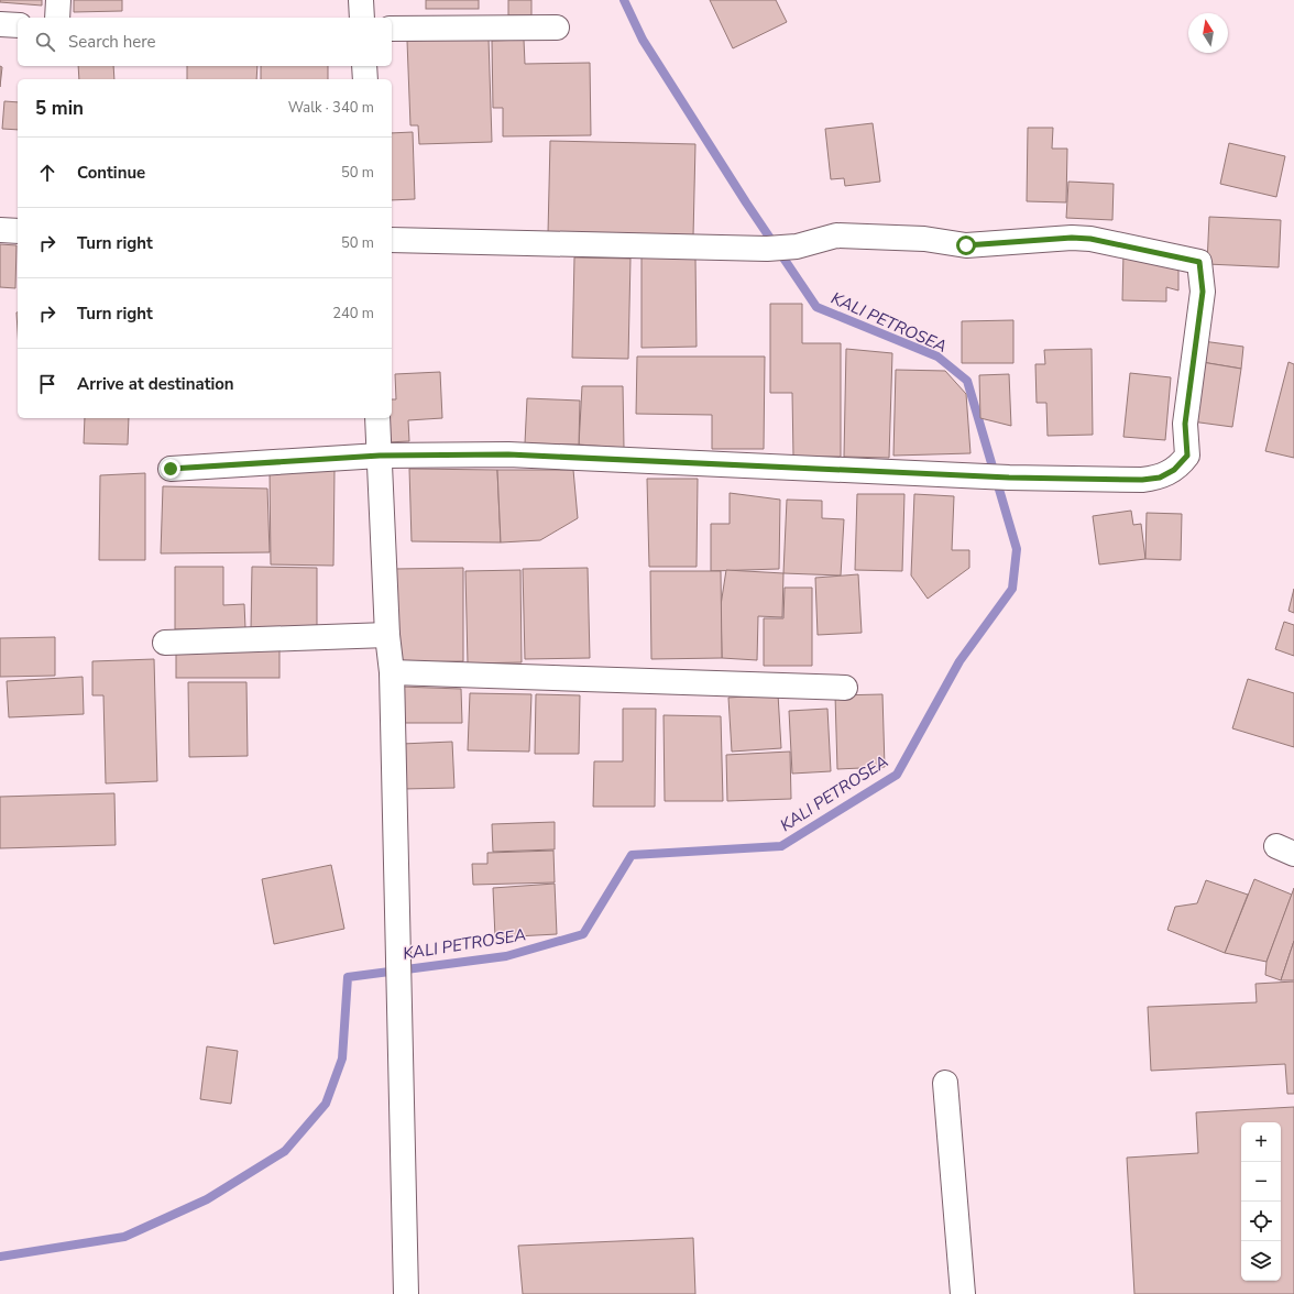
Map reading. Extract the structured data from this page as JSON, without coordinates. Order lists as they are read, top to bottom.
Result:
{
  "water": ["KALI PETROSEA"],
  "north": "top",
  "page": {
    "search": "Search here",
    "heading": ["5 min", "Walk · 340 m"],
    "list": [
      ["Continue", "50 m"],
      ["Turn right", "50 m"],
      ["Turn right", "240 m"],
      "Arrive at destination"
    ],
    "map_buttons": ["+", "−"]
  }
}
